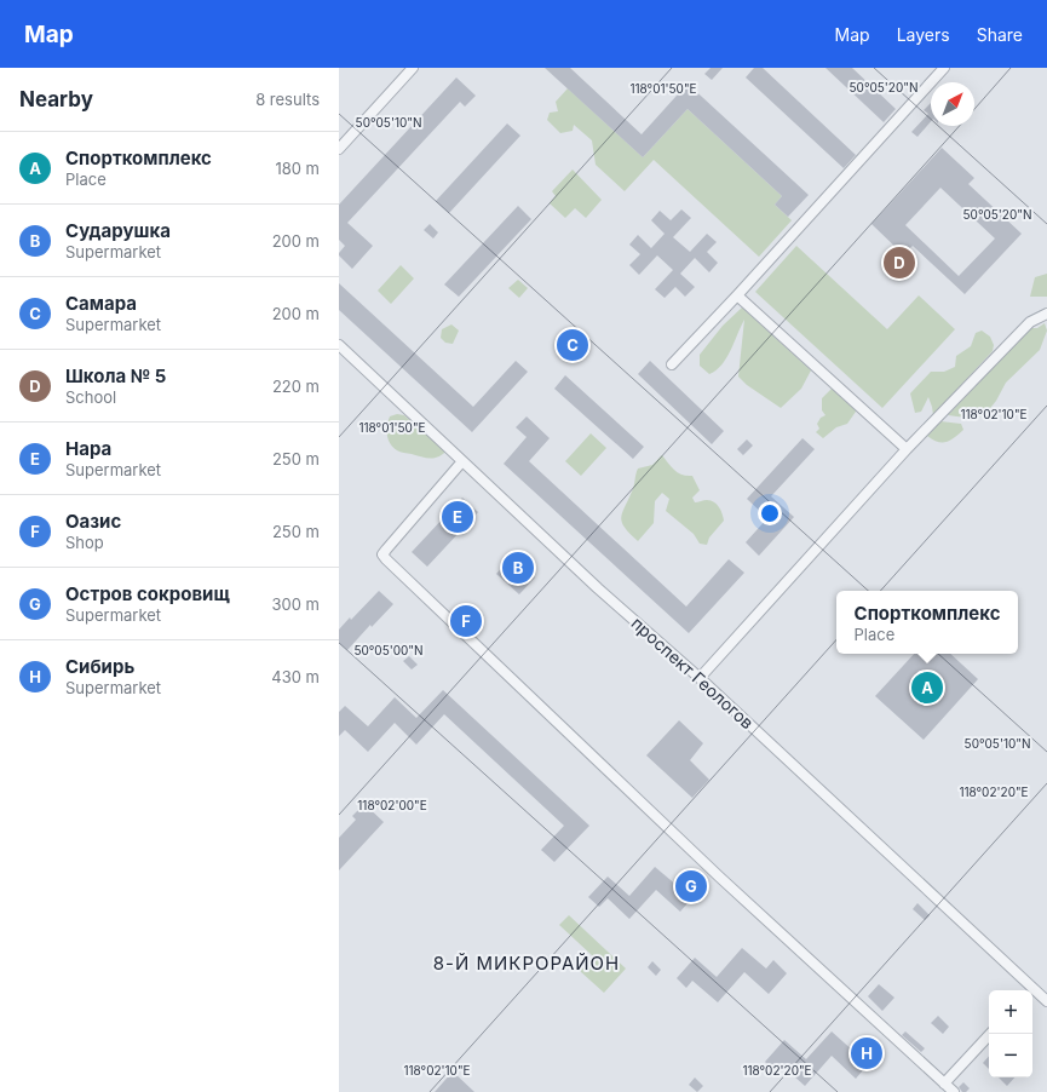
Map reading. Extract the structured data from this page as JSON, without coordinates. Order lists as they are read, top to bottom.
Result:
{
  "streets": {
    "street": ["проспект Геологов"]
  },
  "districts": ["8-Й МИКРОРАЙОН"],
  "north": "top right",
  "page": {
    "header": "Map",
    "nav": ["Map", "Layers", "Share"],
    "heading": ["Nearby", "8 results"],
    "list": [
      {
        "mark": "A",
        "name": "Спорткомплекс",
        "note": "Place",
        "value": "180 m"
      },
      {
        "mark": "B",
        "name": "Сударушка",
        "note": "Supermarket",
        "value": "200 m"
      },
      {
        "mark": "C",
        "name": "Самара",
        "note": "Supermarket",
        "value": "200 m"
      },
      {
        "mark": "D",
        "name": "Школа № 5",
        "note": "School",
        "value": "220 m"
      },
      {
        "mark": "E",
        "name": "Нара",
        "note": "Supermarket",
        "value": "250 m"
      },
      {
        "mark": "F",
        "name": "Оазис",
        "note": "Shop",
        "value": "250 m"
      },
      {
        "mark": "G",
        "name": "Остров сокровищ",
        "note": "Supermarket",
        "value": "300 m"
      },
      {
        "mark": "H",
        "name": "Сибирь",
        "note": "Supermarket",
        "value": "430 m"
      }
    ],
    "pins": [
      "D",
      "C",
      "E",
      "B",
      "F",
      "A",
      "G",
      "H"
    ],
    "popup": ["Спорткомплекс", "Place"],
    "map_buttons": ["+", "−"]
  },
  "coordinates": [
    "50°05'20\"N",
    "118°01'50\"E",
    "50°05'10\"N",
    "118°02'10\"E",
    "50°05'00\"N",
    "118°02'20\"E",
    "118°02'00\"E"
  ]
}
